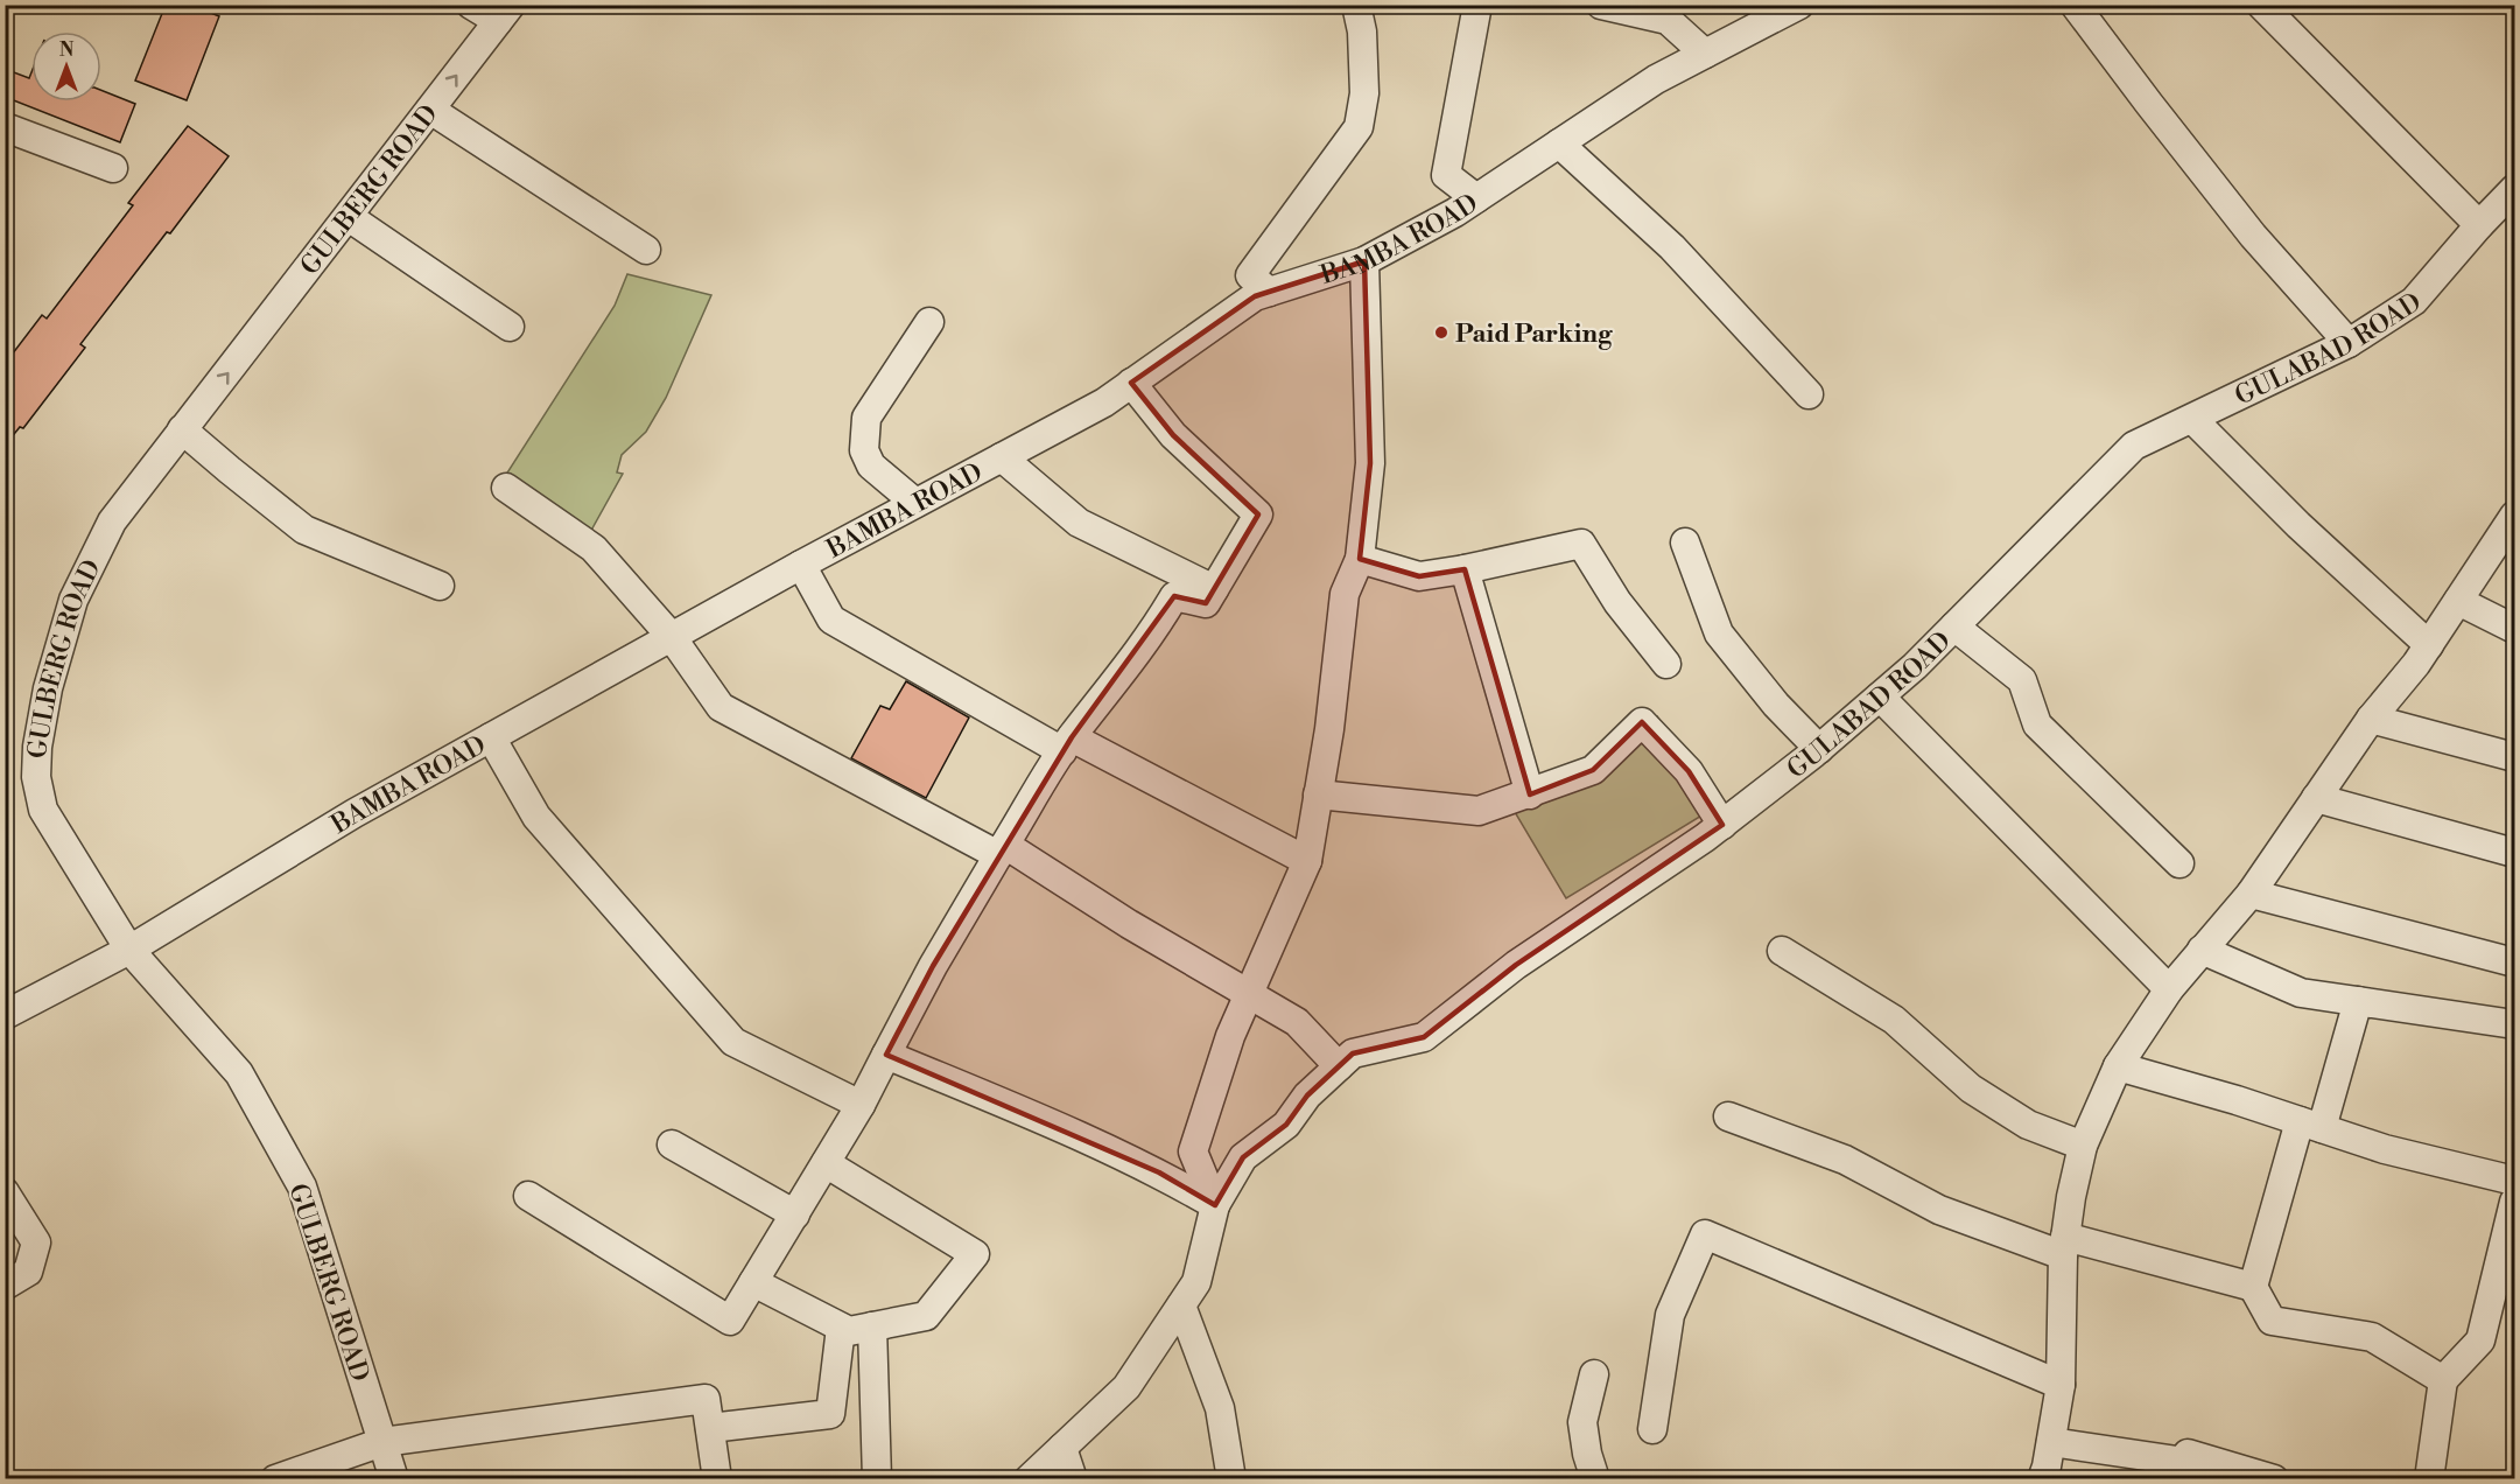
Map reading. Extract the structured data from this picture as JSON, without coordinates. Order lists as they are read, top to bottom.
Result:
{
  "streets": {
    "street": ["GULBERG ROAD", "BAMBA ROAD", "GULABAD ROAD"]
  },
  "crossings": [
    ["GULBERG ROAD", "BAMBA ROAD"]
  ],
  "places": ["Paid Parking"],
  "north": "top"
}
